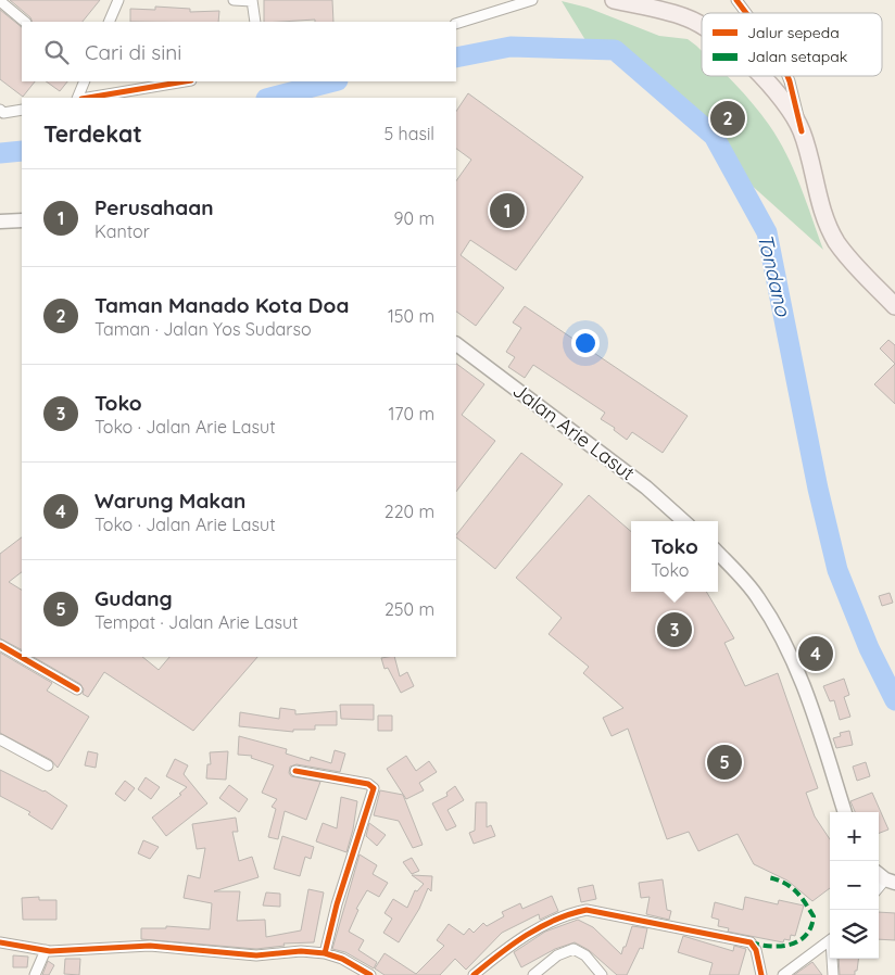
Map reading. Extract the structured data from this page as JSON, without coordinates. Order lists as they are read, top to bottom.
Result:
{
  "streets": {
    "main road": ["Jalan Arie Lasut"]
  },
  "water": ["Tondano"],
  "legend": ["Jalur sepeda", "Jalan setapak"],
  "page": {
    "search": "Cari di sini",
    "heading": ["Terdekat", "5 hasil"],
    "pins": [
      "2",
      "1",
      "3",
      "4",
      "5"
    ],
    "list": [
      {
        "mark": "1",
        "name": "Perusahaan",
        "note": "Kantor",
        "value": "90 m"
      },
      {
        "mark": "2",
        "name": "Taman Manado Kota Doa",
        "note": "Taman · Jalan Yos Sudarso",
        "value": "150 m"
      },
      {
        "mark": "3",
        "name": "Toko",
        "note": "Toko · Jalan Arie Lasut",
        "value": "170 m"
      },
      {
        "mark": "4",
        "name": "Warung Makan",
        "note": "Toko · Jalan Arie Lasut",
        "value": "220 m"
      },
      {
        "mark": "5",
        "name": "Gudang",
        "note": "Tempat · Jalan Arie Lasut",
        "value": "250 m"
      }
    ],
    "popup": ["Toko", "Toko"],
    "map_buttons": ["+", "−"]
  }
}
